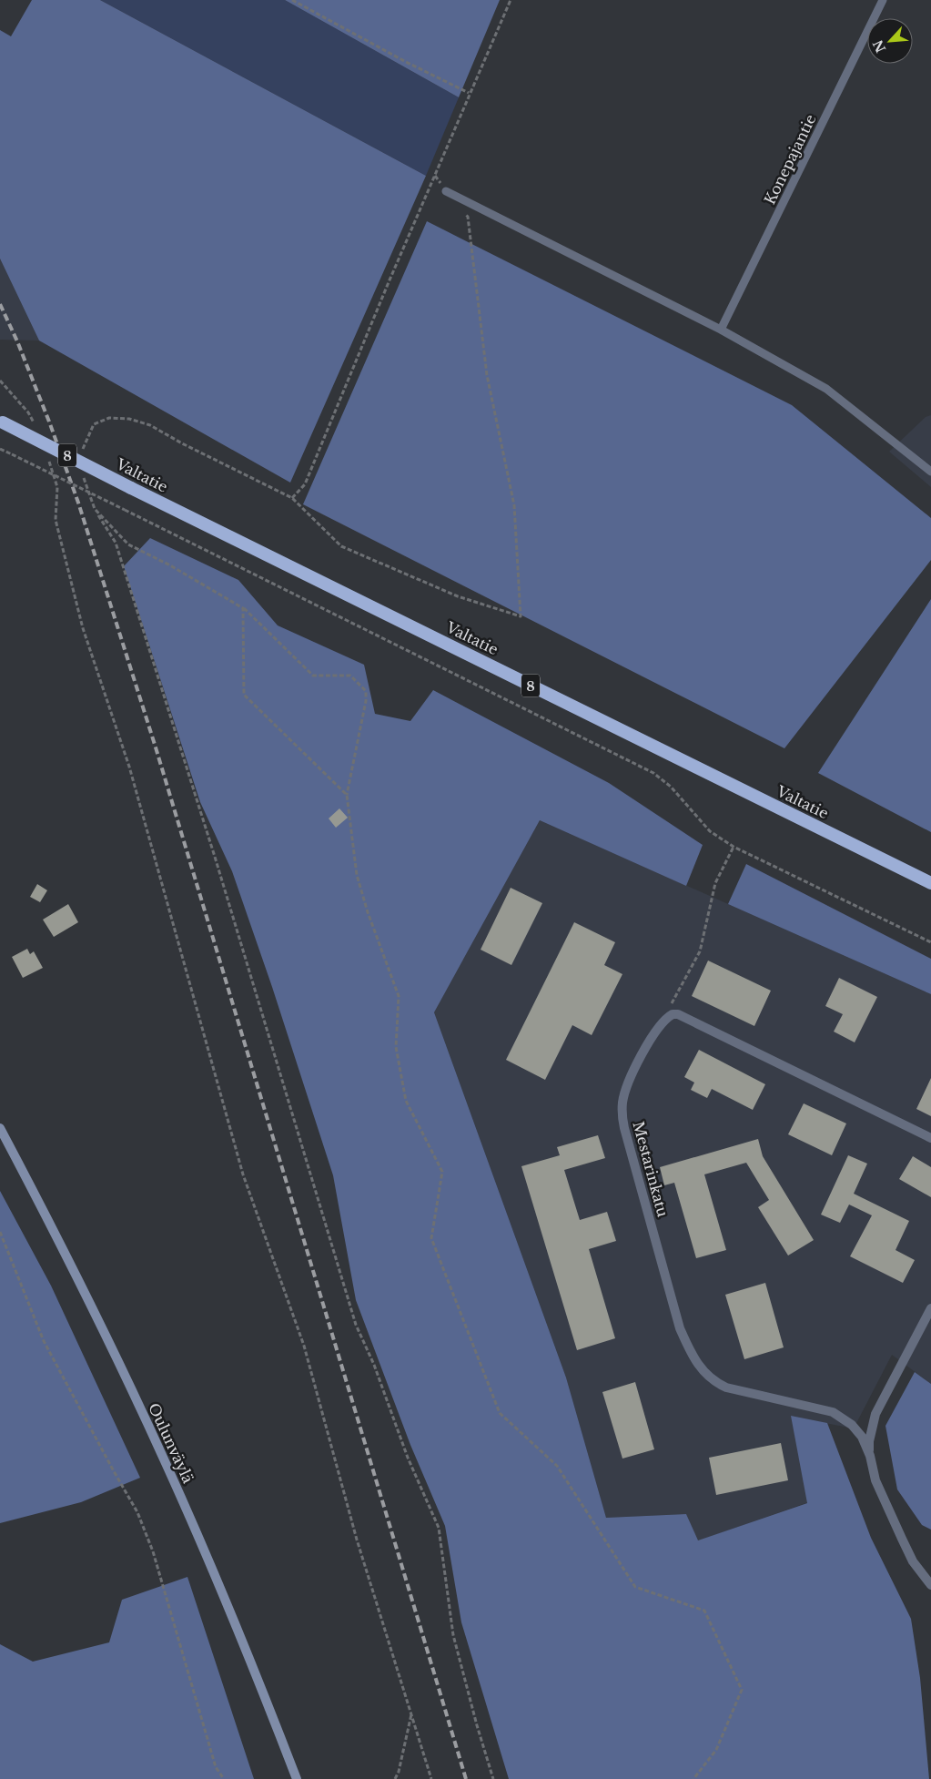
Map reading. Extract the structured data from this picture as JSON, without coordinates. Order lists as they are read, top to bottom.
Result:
{
  "streets": {
    "highway": ["8", "Valtatie"],
    "main road": ["Oulunväylä"],
    "street": ["Mestarinkatu"],
    "lane": ["Konepajantie"]
  },
  "north": "bottom left"
}
